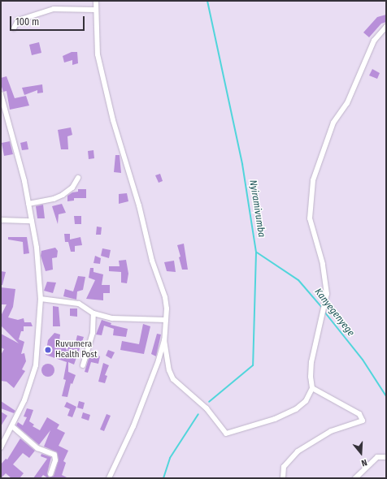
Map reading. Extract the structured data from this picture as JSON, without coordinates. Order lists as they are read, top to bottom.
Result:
{
  "water": ["Nyiramivumba", "Kanyegenyege"],
  "places": ["Ruvumera Health Post"],
  "scale_bar": "100 m",
  "north": "bottom"
}
